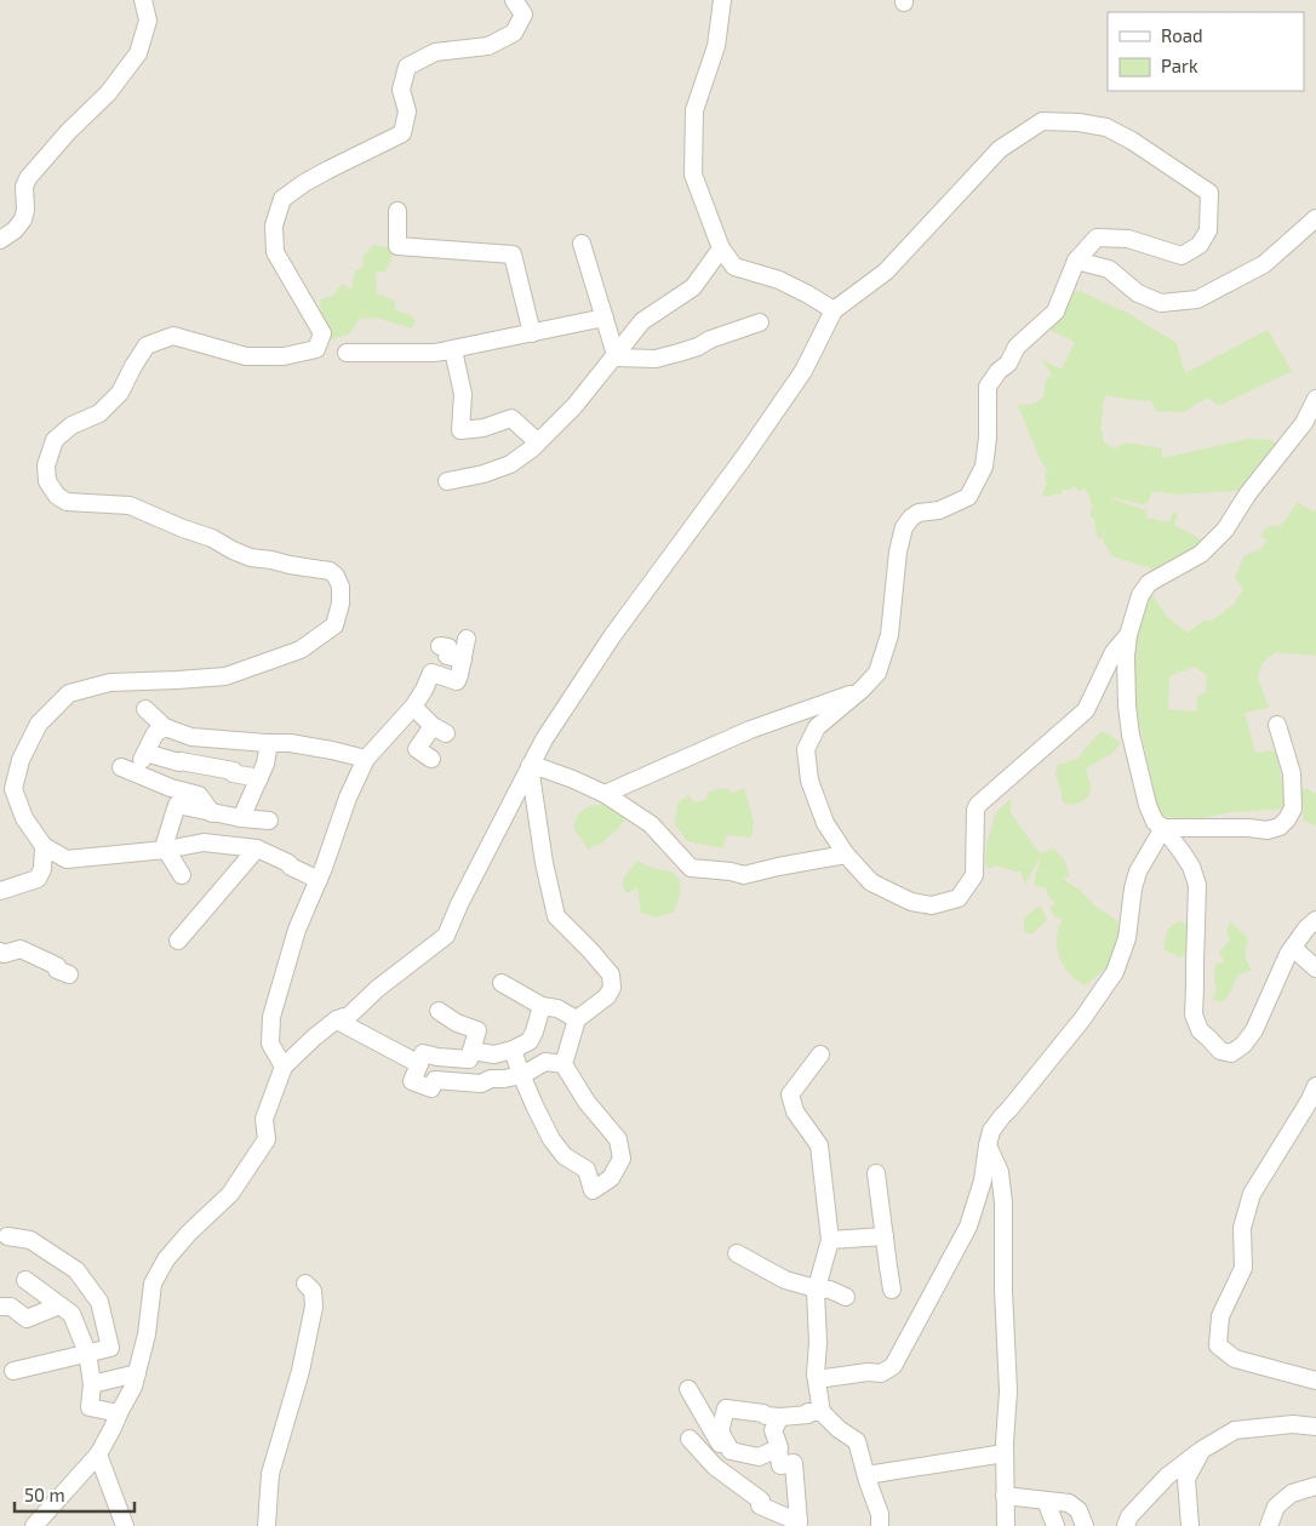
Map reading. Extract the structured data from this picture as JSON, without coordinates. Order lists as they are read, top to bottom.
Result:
{
  "legend": ["Road", "Park"],
  "scale_bar": "50 m"
}
